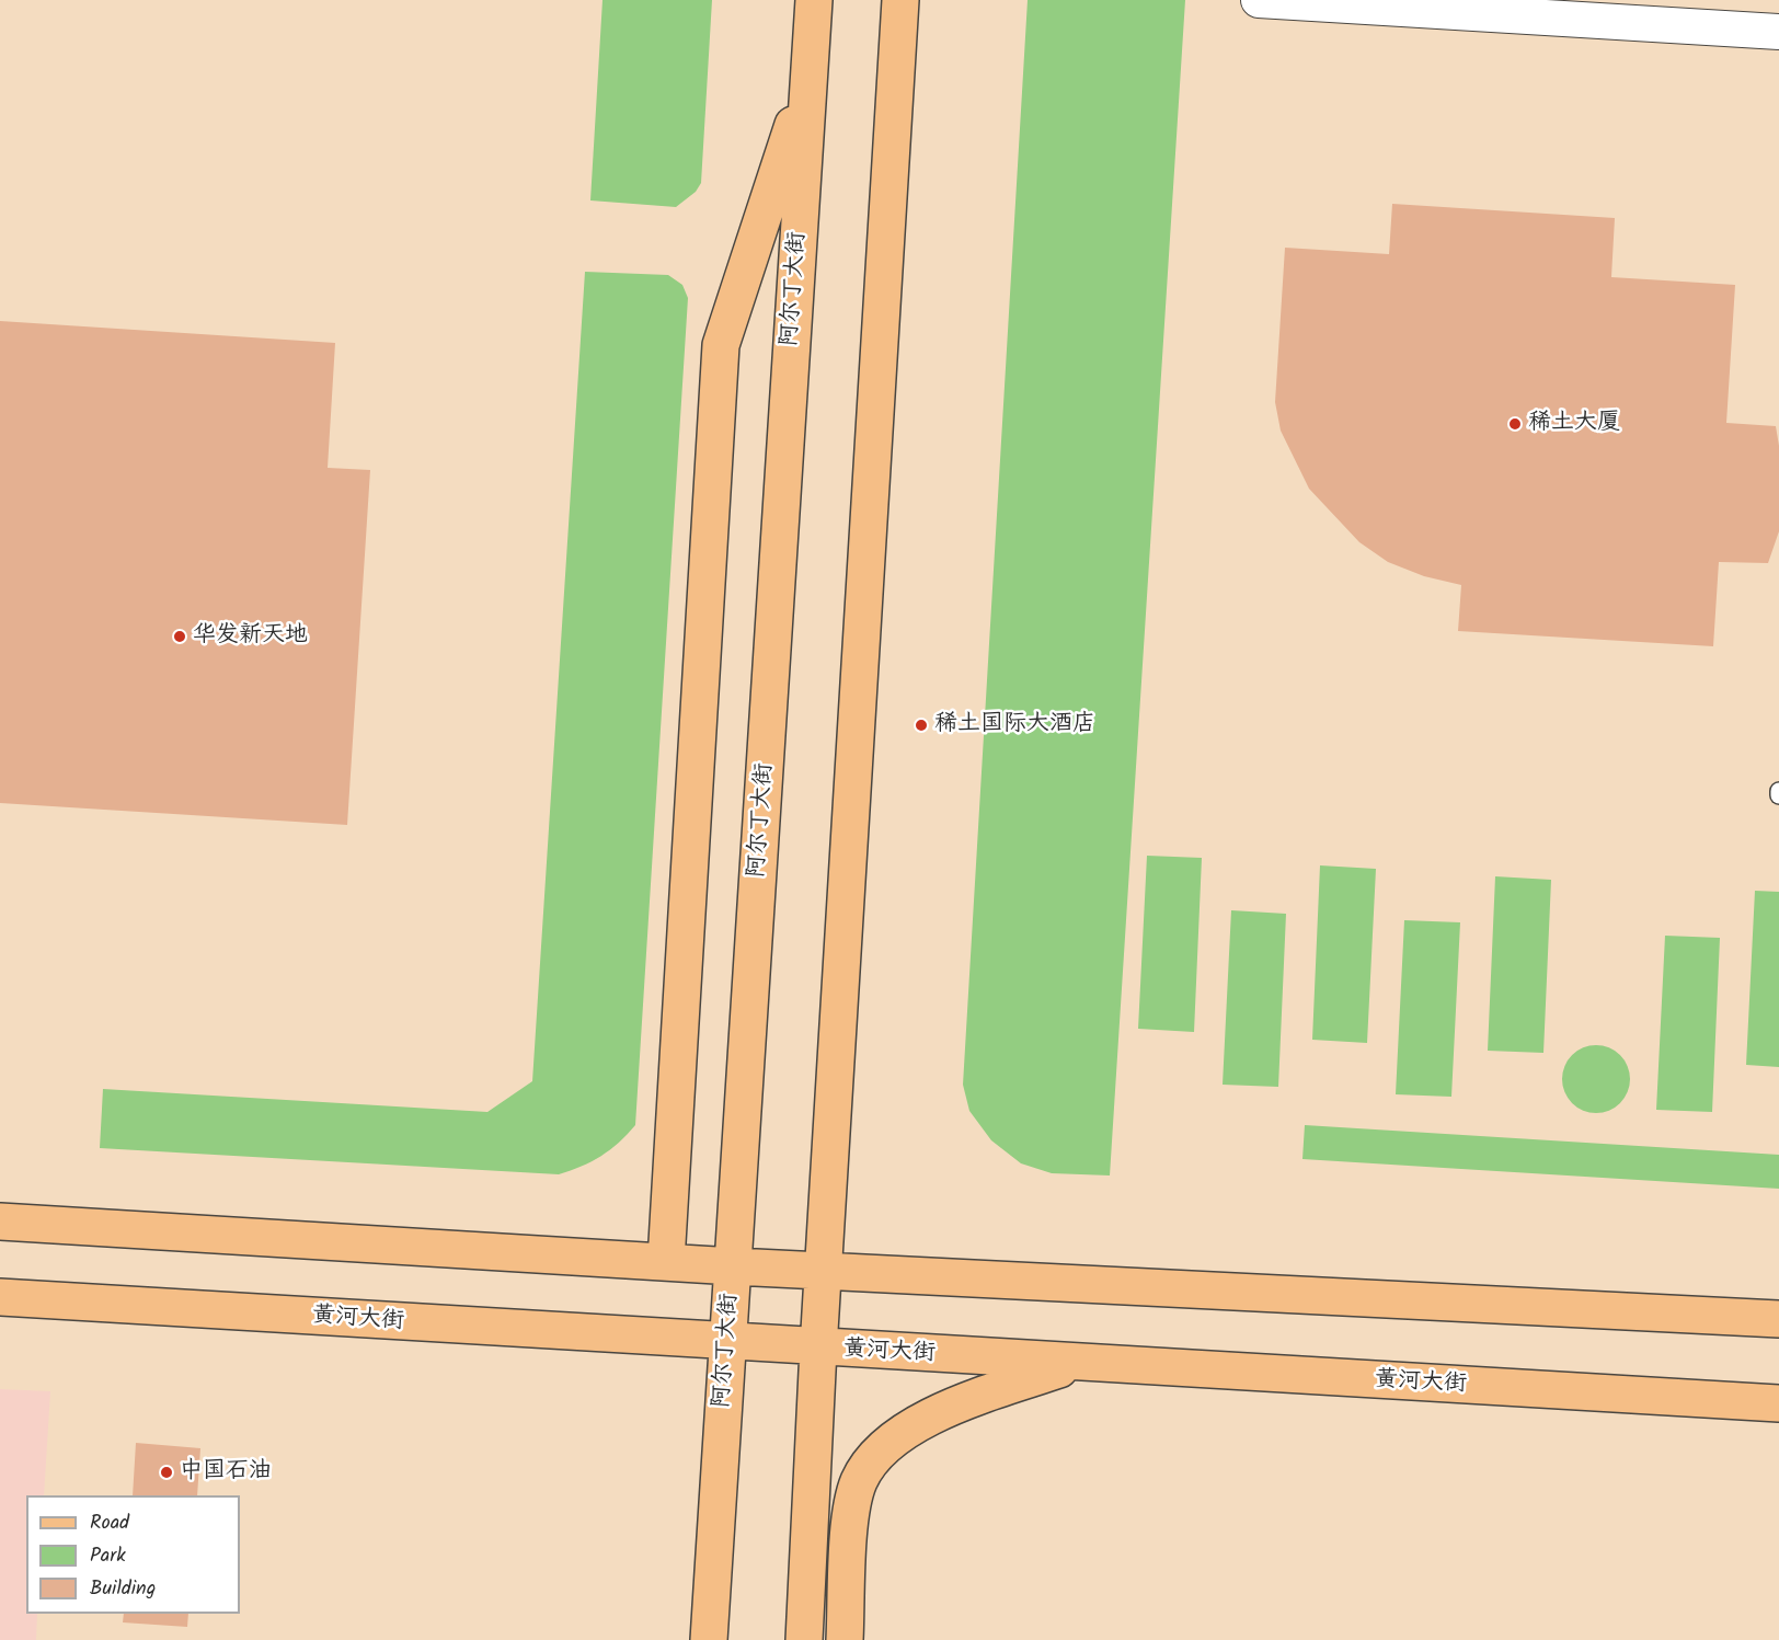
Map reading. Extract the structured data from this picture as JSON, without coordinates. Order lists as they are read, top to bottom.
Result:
{
  "streets": {
    "main road": ["阿尔丁大街", "黄河大街"]
  },
  "crossings": [
    ["阿尔丁大街", "黄河大街"]
  ],
  "places": [
    "稀土大厦",
    "华发新天地",
    "稀土国际大酒店",
    "中国石油"
  ],
  "legend": ["Road", "Park", "Building"]
}
